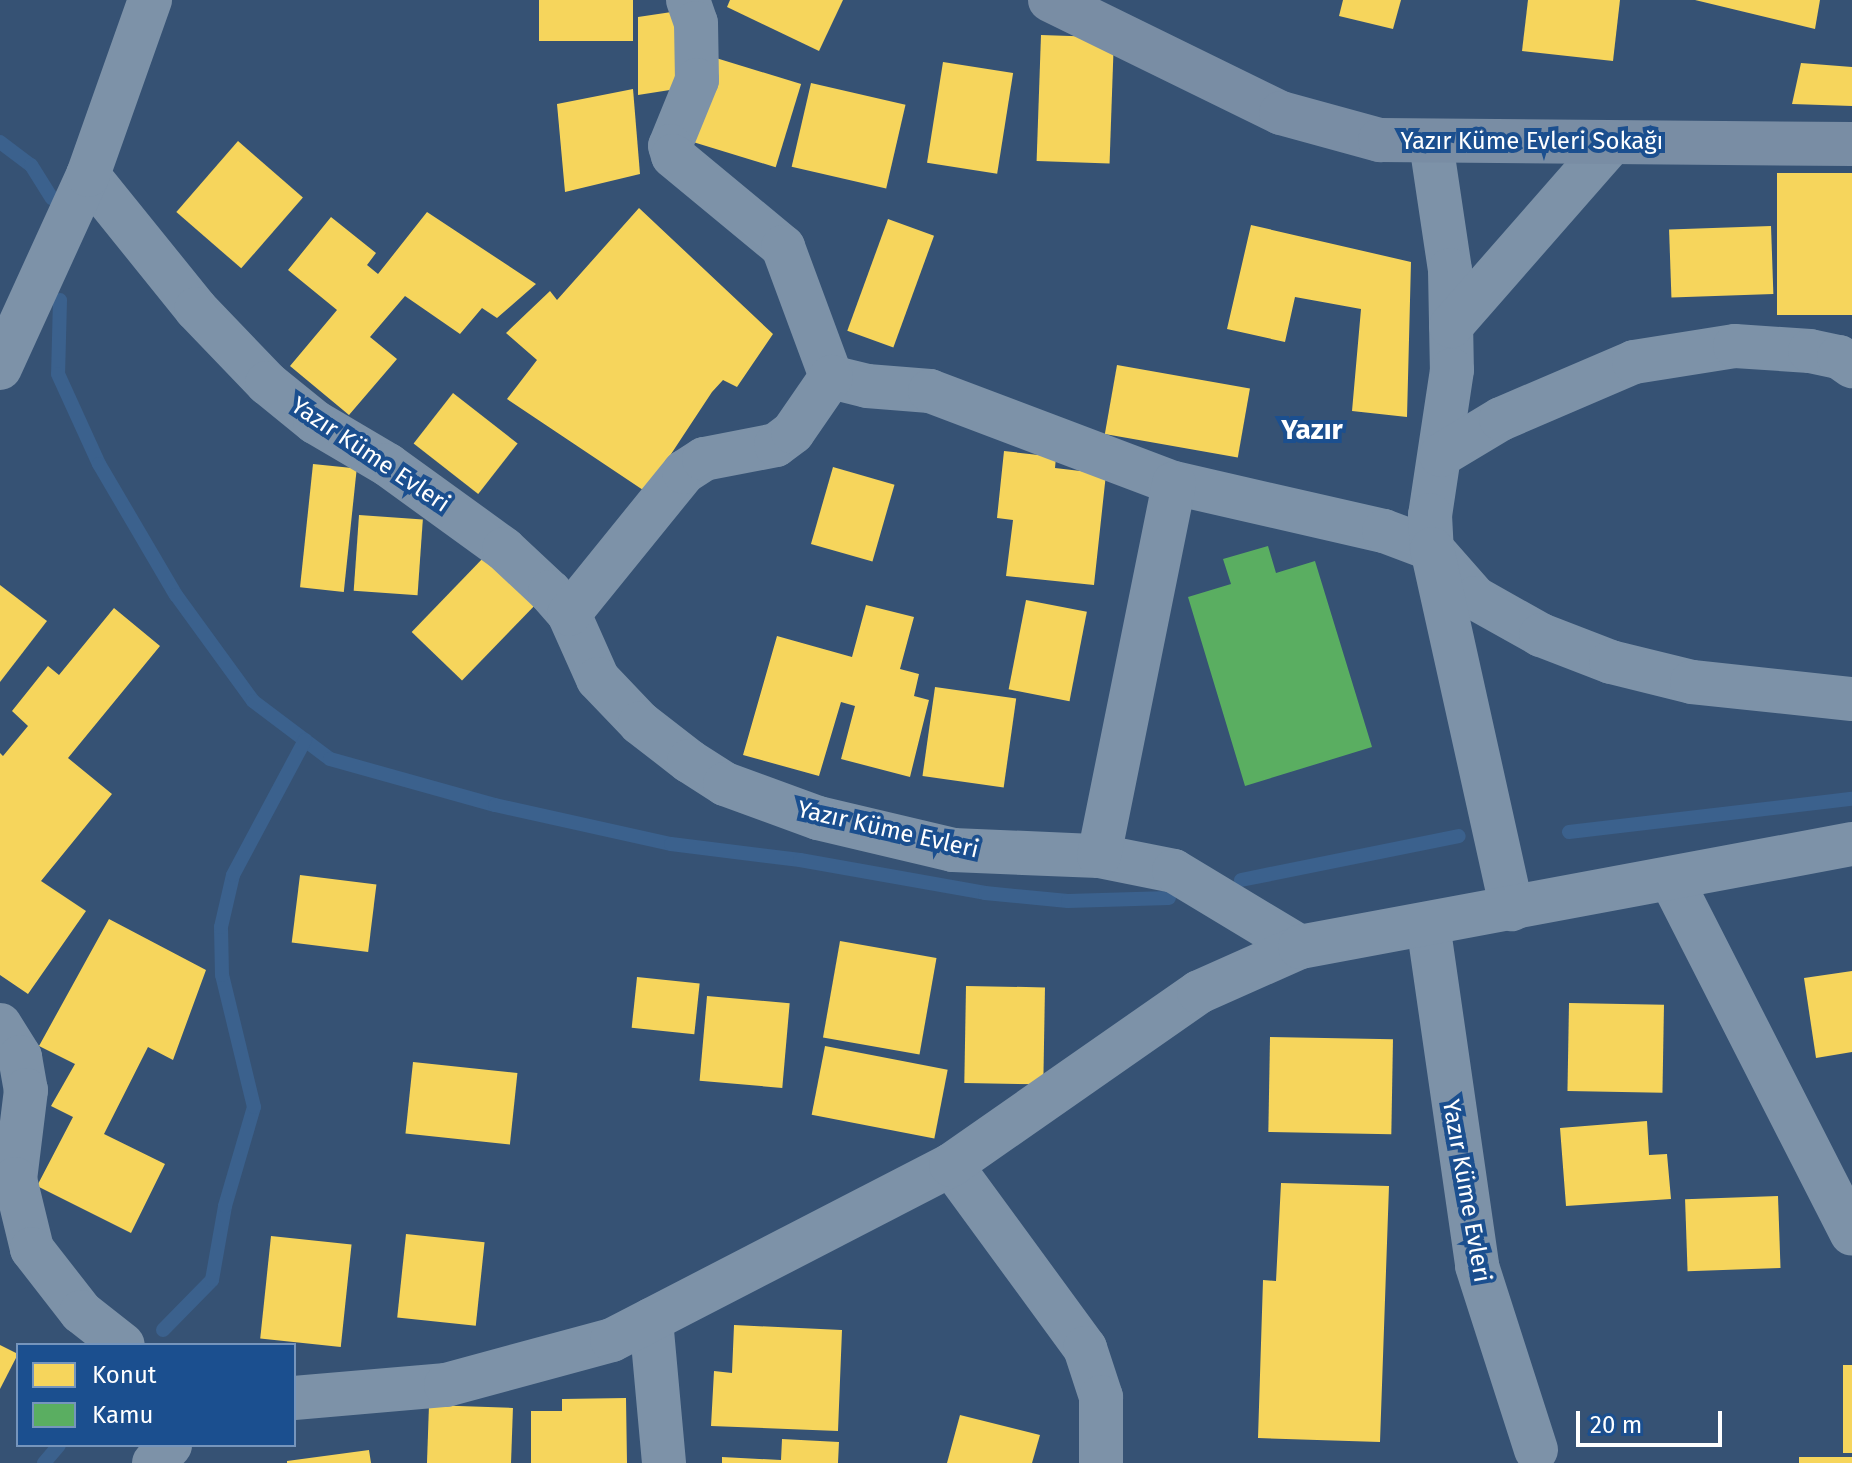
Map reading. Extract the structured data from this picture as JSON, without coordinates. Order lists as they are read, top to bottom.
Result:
{
  "streets": {
    "street": ["Yazır Küme Evleri Sokağı", "Yazır Küme Evleri"]
  },
  "districts": ["Yazır"],
  "legend": ["Konut", "Kamu"],
  "scale_bar": "20 m"
}
